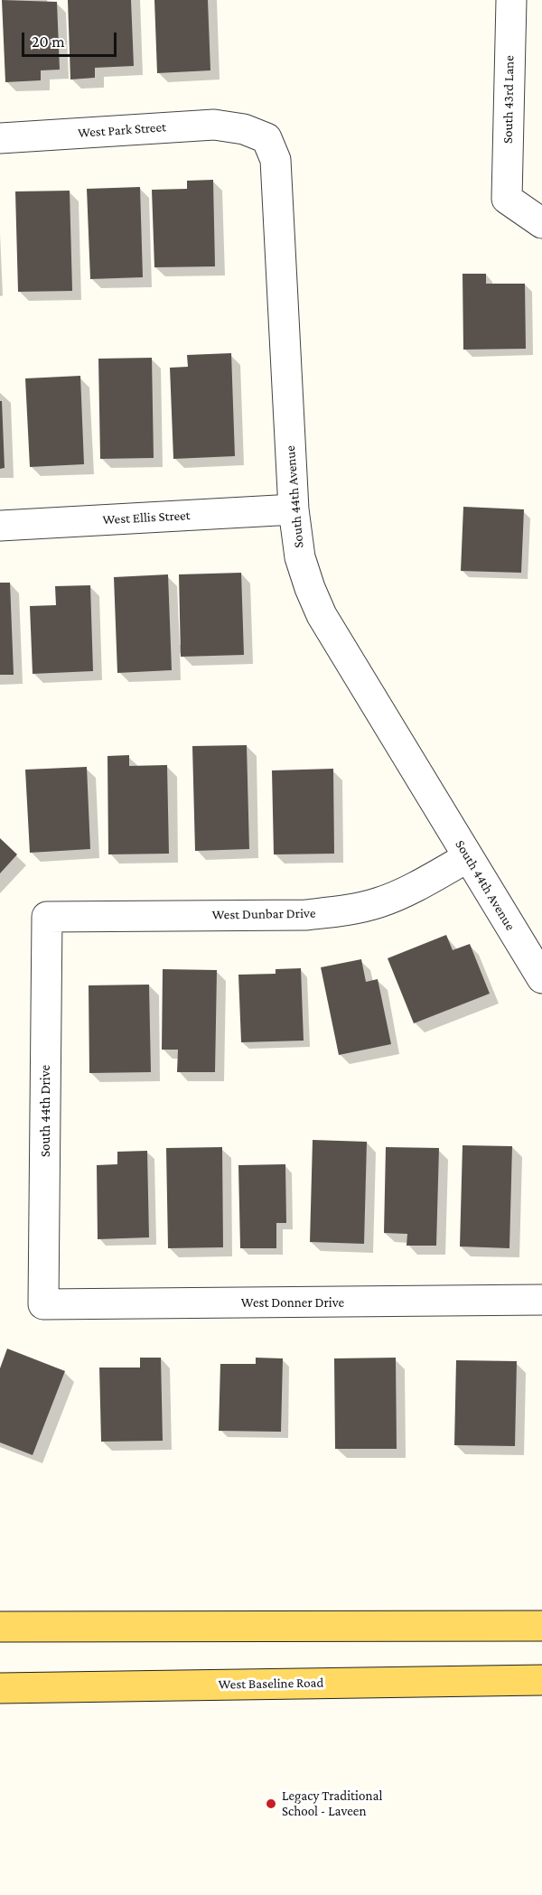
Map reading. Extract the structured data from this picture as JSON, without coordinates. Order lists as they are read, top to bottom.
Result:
{
  "streets": {
    "main road": ["West Baseline Road"],
    "street": [
      "South 43rd Lane",
      "West Park Street",
      "South 44th Avenue",
      "West Ellis Street",
      "West Dunbar Drive",
      "South 44th Drive",
      "West Donner Drive"
    ]
  },
  "crossings": [
    ["West Park Street", "South 44th Avenue"],
    ["South 44th Avenue", "West Ellis Street"],
    ["South 44th Avenue", "West Dunbar Drive"],
    ["West Dunbar Drive", "South 44th Drive"],
    ["South 44th Drive", "West Donner Drive"]
  ],
  "places": ["Legacy Traditional School - Laveen"],
  "scale_bar": "20 m"
}
